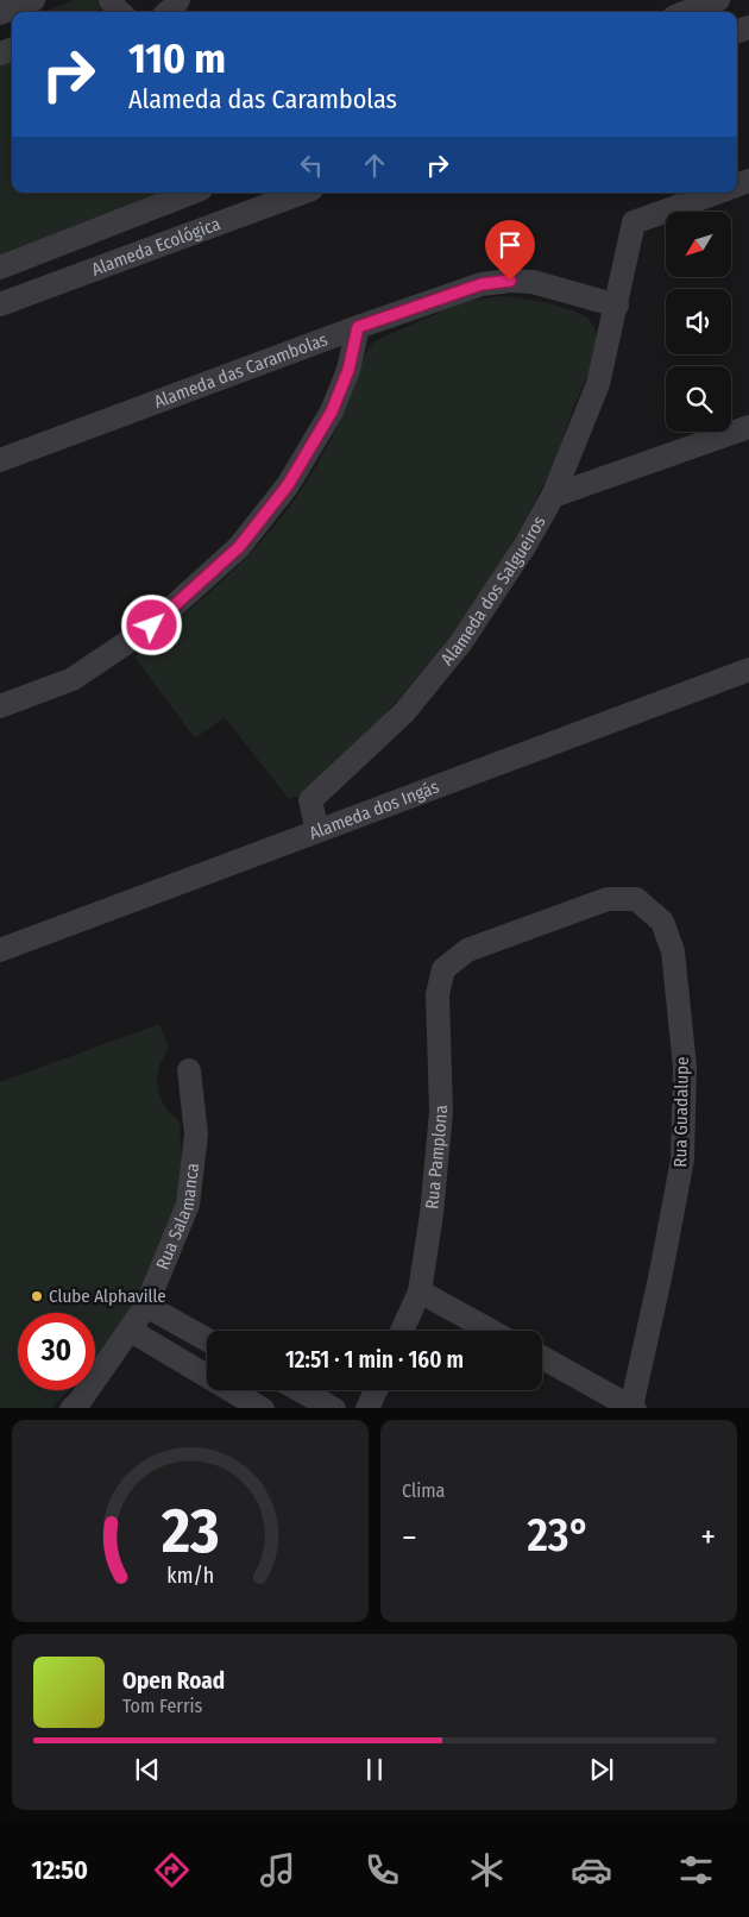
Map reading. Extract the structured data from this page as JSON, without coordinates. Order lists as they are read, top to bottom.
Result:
{
  "streets": {
    "street": [
      "Alameda Ecológica",
      "Alameda das Carambolas",
      "Alameda dos Salgueiros",
      "Alameda dos Ingás",
      "Rua Guadalupe",
      "Rua Pamplona",
      "Rua Salamanca"
    ]
  },
  "crossings": [
    ["Alameda das Carambolas", "Alameda dos Salgueiros"],
    ["Alameda dos Salgueiros", "Alameda dos Ingás"],
    ["Rua Guadalupe", "Rua Pamplona"]
  ],
  "places": ["Clube Alphaville"],
  "north": "bottom left",
  "page": {
    "turn": ["110 m", "Alameda das Carambolas"],
    "limit": "30",
    "trip": "12:51 · 1 min · 160 m",
    "tile": "Clima",
    "heat": ["−", "23°", "+"],
    "song": ["Open Road", "Tom Ferris"],
    "tabs": "12:50",
    "gauge": ["23", "km/h"]
  }
}
